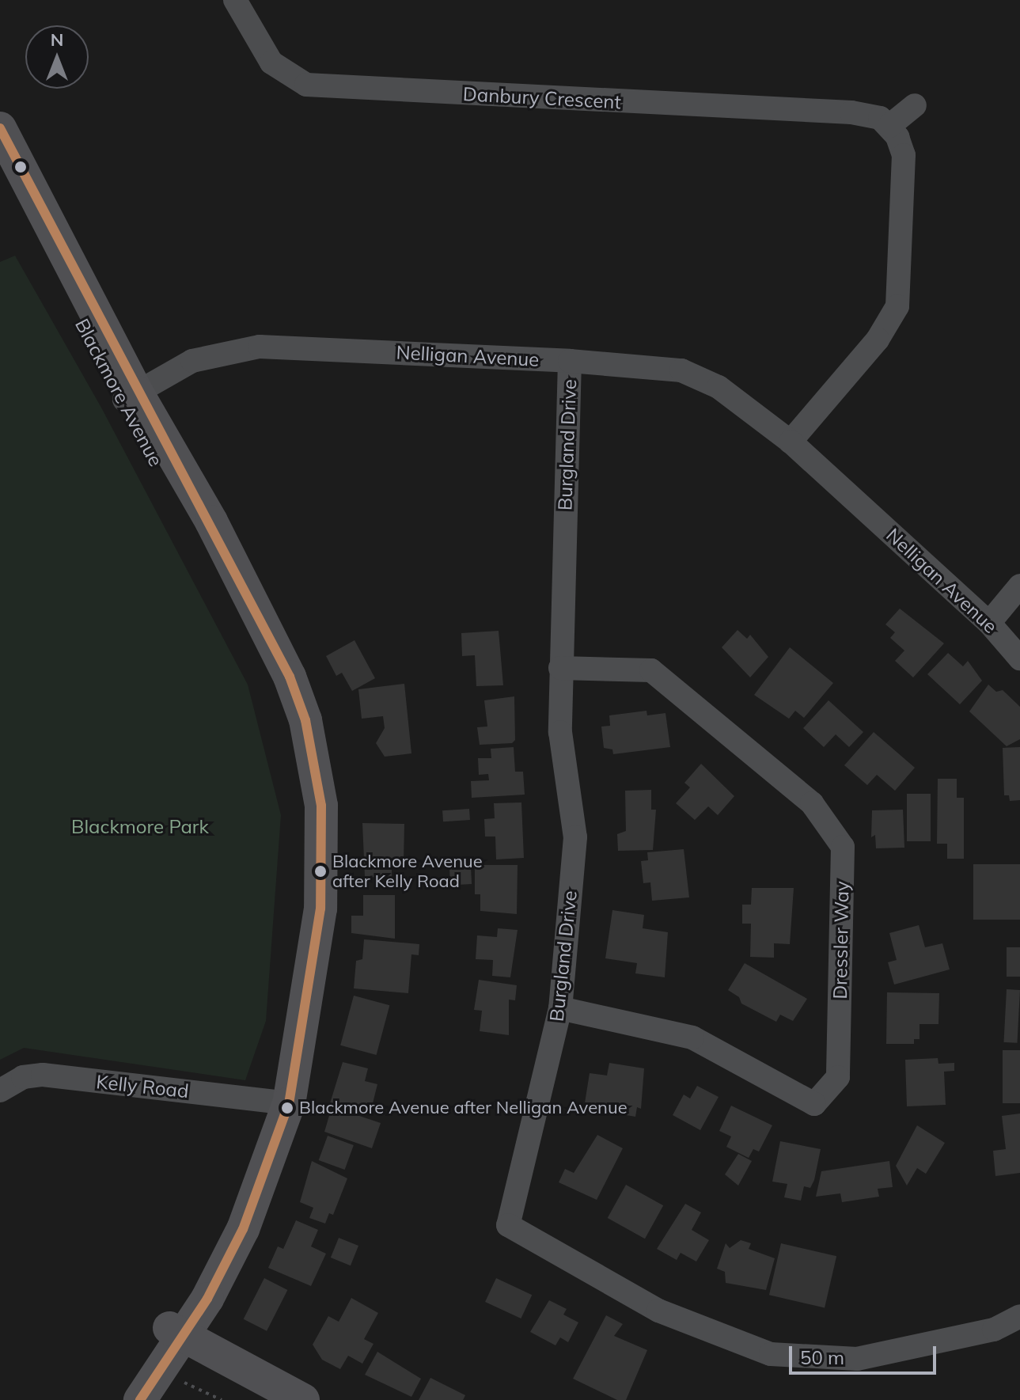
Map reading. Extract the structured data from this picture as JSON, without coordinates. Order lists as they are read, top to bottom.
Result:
{
  "streets": {
    "street": [
      "Danbury Crescent",
      "Nelligan Avenue",
      "Blackmore Avenue",
      "Burgland Drive",
      "Dressler Way",
      "Kelly Road"
    ]
  },
  "crossings": [
    ["Nelligan Avenue", "Blackmore Avenue"],
    ["Nelligan Avenue", "Burgland Drive"],
    ["Blackmore Avenue", "Kelly Road"],
    ["Burgland Drive", "Dressler Way"]
  ],
  "parks": ["Blackmore Park"],
  "places": ["Blackmore Avenue after Kelly Road", "Blackmore Avenue after Nelligan Avenue"],
  "scale_bar": "50 m",
  "north": "top"
}
